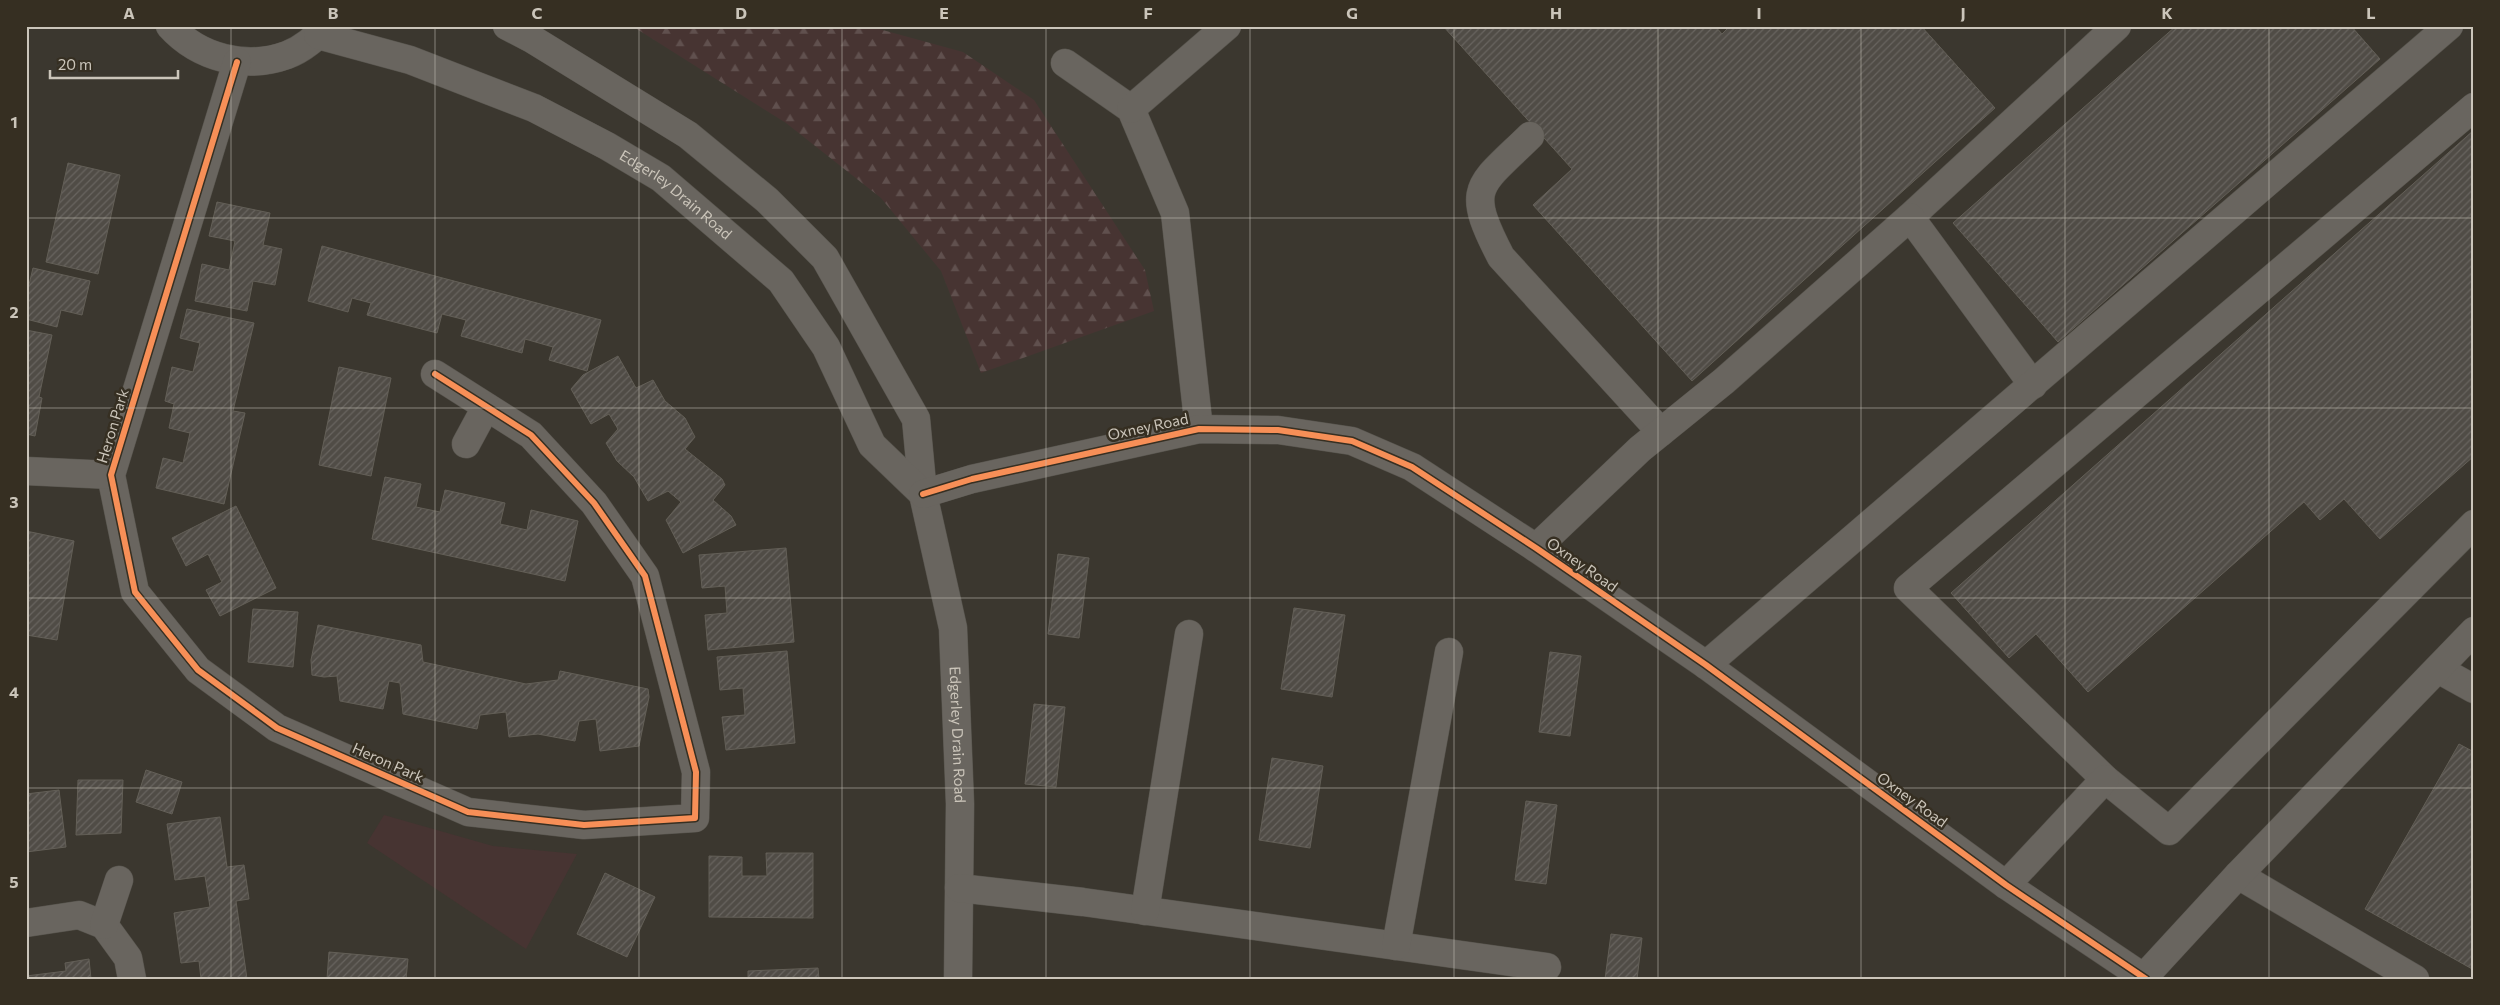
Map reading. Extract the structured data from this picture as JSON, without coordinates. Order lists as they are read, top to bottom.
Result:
{
  "streets": {
    "street": ["Edgerley Drain Road", "Heron Park", "Oxney Road"]
  },
  "crossings": [
    ["Edgerley Drain Road", "Oxney Road"]
  ],
  "scale_bar": "20 m",
  "grid": {
    "columns": [
      "A",
      "B",
      "C",
      "D",
      "E",
      "F",
      "G",
      "H",
      "I",
      "J",
      "K",
      "L"
    ],
    "rows": [
      "1",
      "2",
      "3",
      "4",
      "5"
    ]
  }
}
